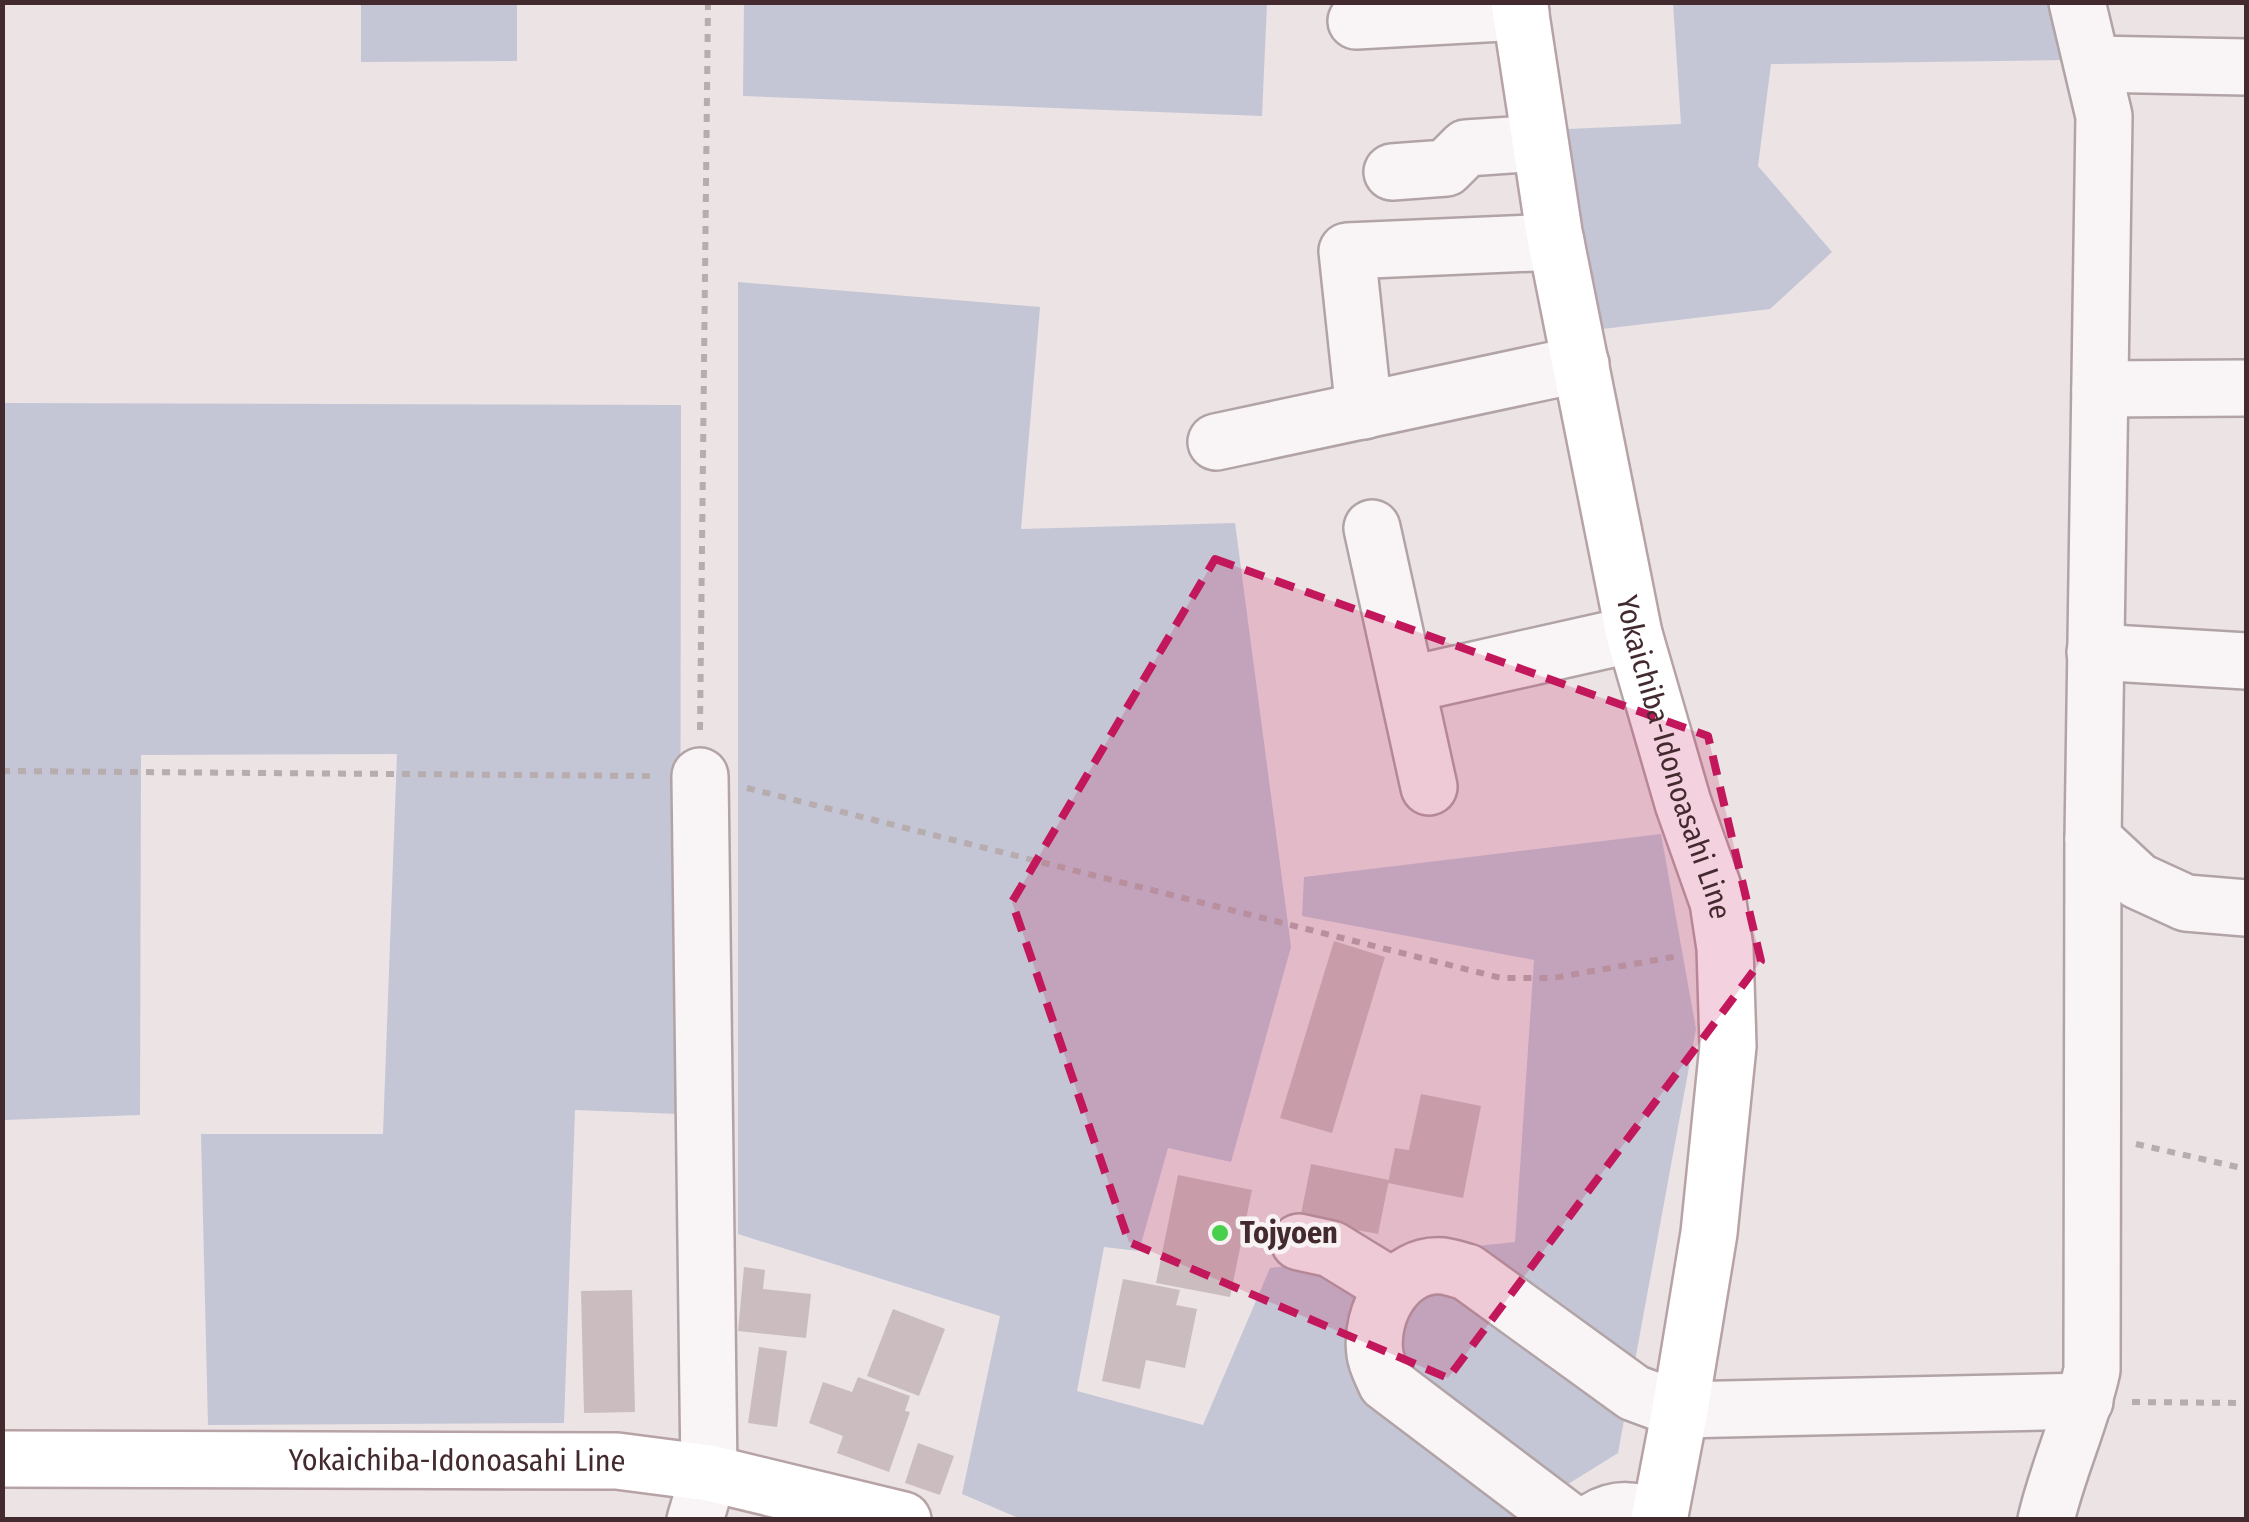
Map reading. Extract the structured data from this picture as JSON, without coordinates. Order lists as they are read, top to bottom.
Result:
{
  "streets": {
    "main road": ["Yokaichiba-Idonoasahi Line"]
  },
  "places": ["Tojyoen"]
}
